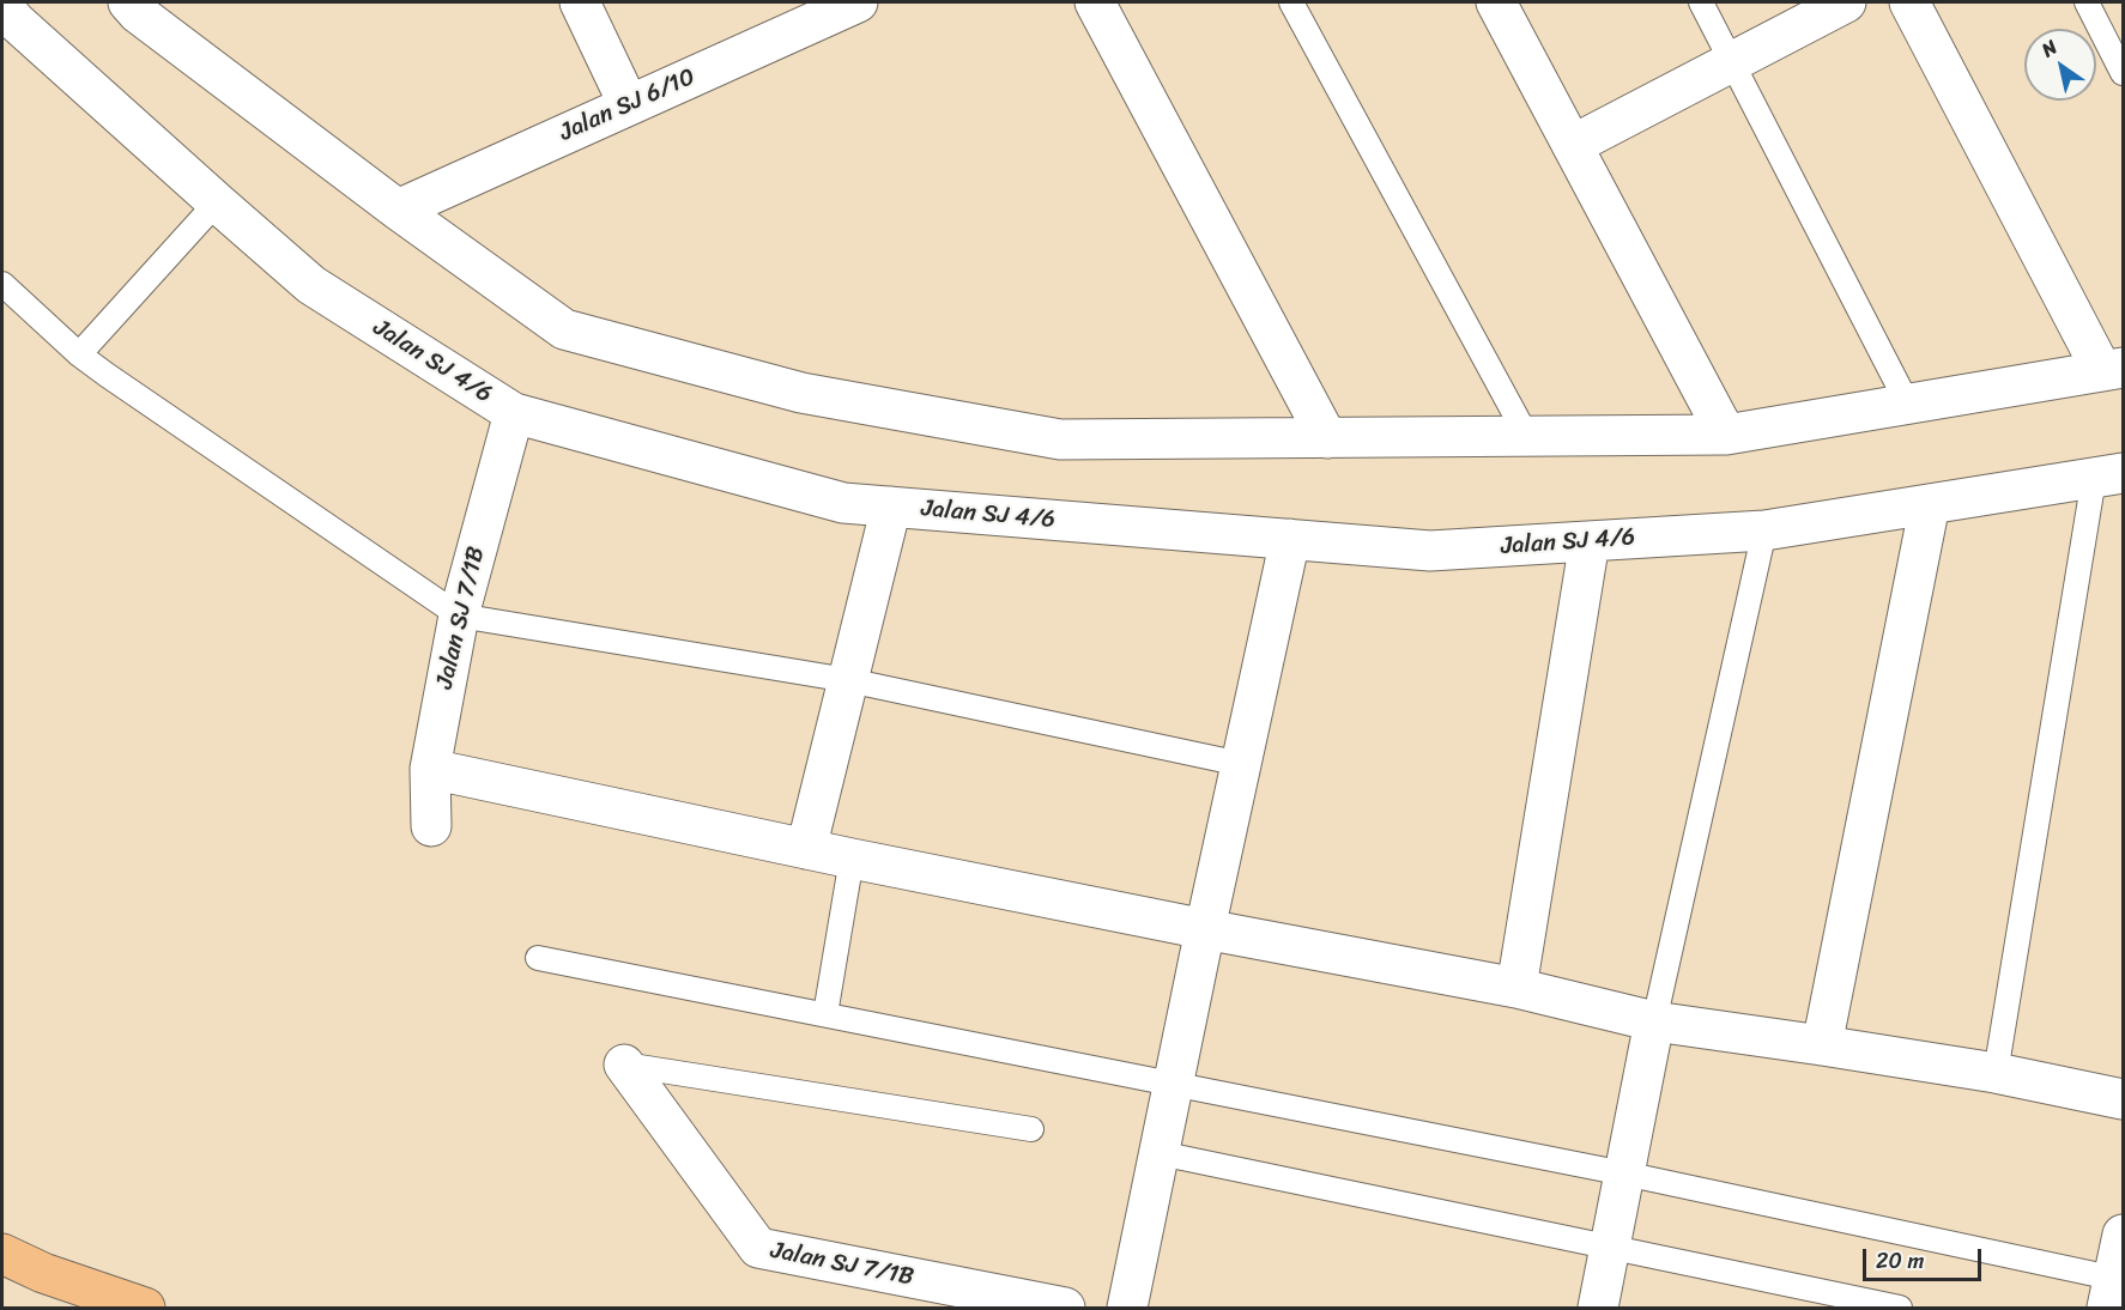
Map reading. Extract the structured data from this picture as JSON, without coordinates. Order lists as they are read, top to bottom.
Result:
{
  "streets": {
    "street": ["Jalan SJ 6/10", "Jalan SJ 4/6", "Jalan SJ 7/1B"]
  },
  "crossings": [
    ["Jalan SJ 4/6", "Jalan SJ 7/1B"]
  ],
  "scale_bar": "20 m",
  "north": "top left"
}
